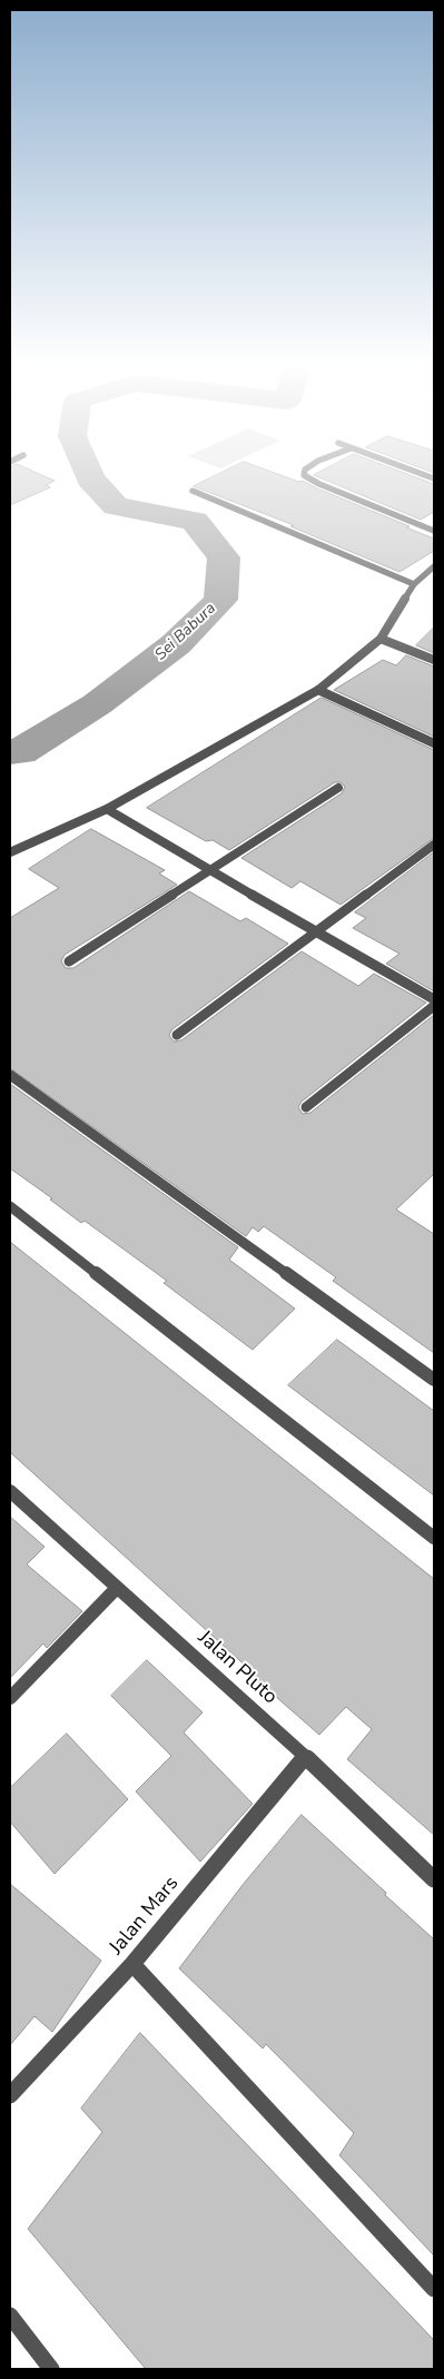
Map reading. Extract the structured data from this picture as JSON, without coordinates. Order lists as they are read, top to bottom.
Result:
{
  "streets": {
    "street": ["Jalan Pluto", "Jalan Mars"]
  },
  "crossings": [
    ["Jalan Pluto", "Jalan Mars"]
  ],
  "water": ["Sei Babura"]
}
